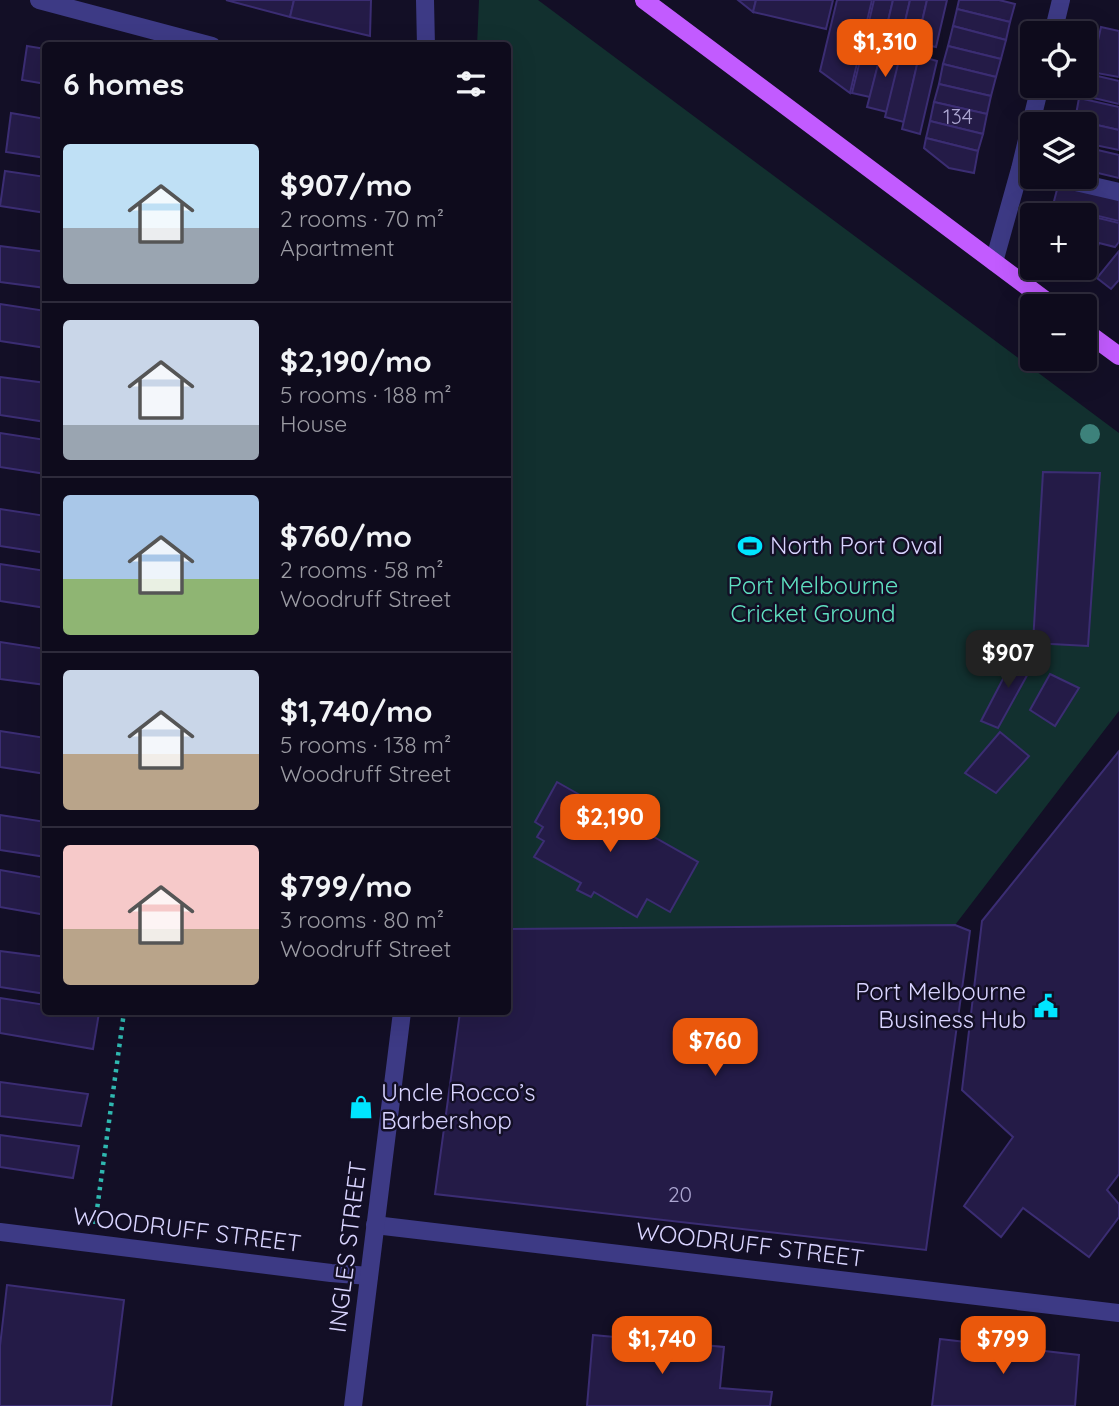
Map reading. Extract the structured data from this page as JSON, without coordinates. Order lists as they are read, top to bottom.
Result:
{
  "streets": {
    "street": ["WOODRUFF STREET", "INGLES STREET"]
  },
  "crossings": [
    ["WOODRUFF STREET", "INGLES STREET"]
  ],
  "parks": ["Port Melbourne Cricket Ground"],
  "places": {
    "sports": ["North Port Oval"],
    "public building": ["Port Melbourne Business Hub"],
    "shop": ["Uncle Rocco’s Barbershop"]
  },
  "house_numbers": ["134", "20"],
  "page": {
    "price": [
      "$1,310",
      "$907",
      "$2,190",
      "$760",
      "$1,740",
      "$799"
    ],
    "map_buttons": ["+", "−"],
    "heading": "6 homes",
    "list": [
      {
        "name": "$907/mo",
        "note": "2 rooms · 70 m² · Apartment"
      },
      {
        "name": "$2,190/mo",
        "note": "5 rooms · 188 m² · House"
      },
      {
        "name": "$760/mo",
        "note": "2 rooms · 58 m² · Woodruff Street"
      },
      {
        "name": "$1,740/mo",
        "note": "5 rooms · 138 m² · Woodruff Street"
      },
      {
        "name": "$799/mo",
        "note": "3 rooms · 80 m² · Woodruff Street"
      }
    ]
  }
}
